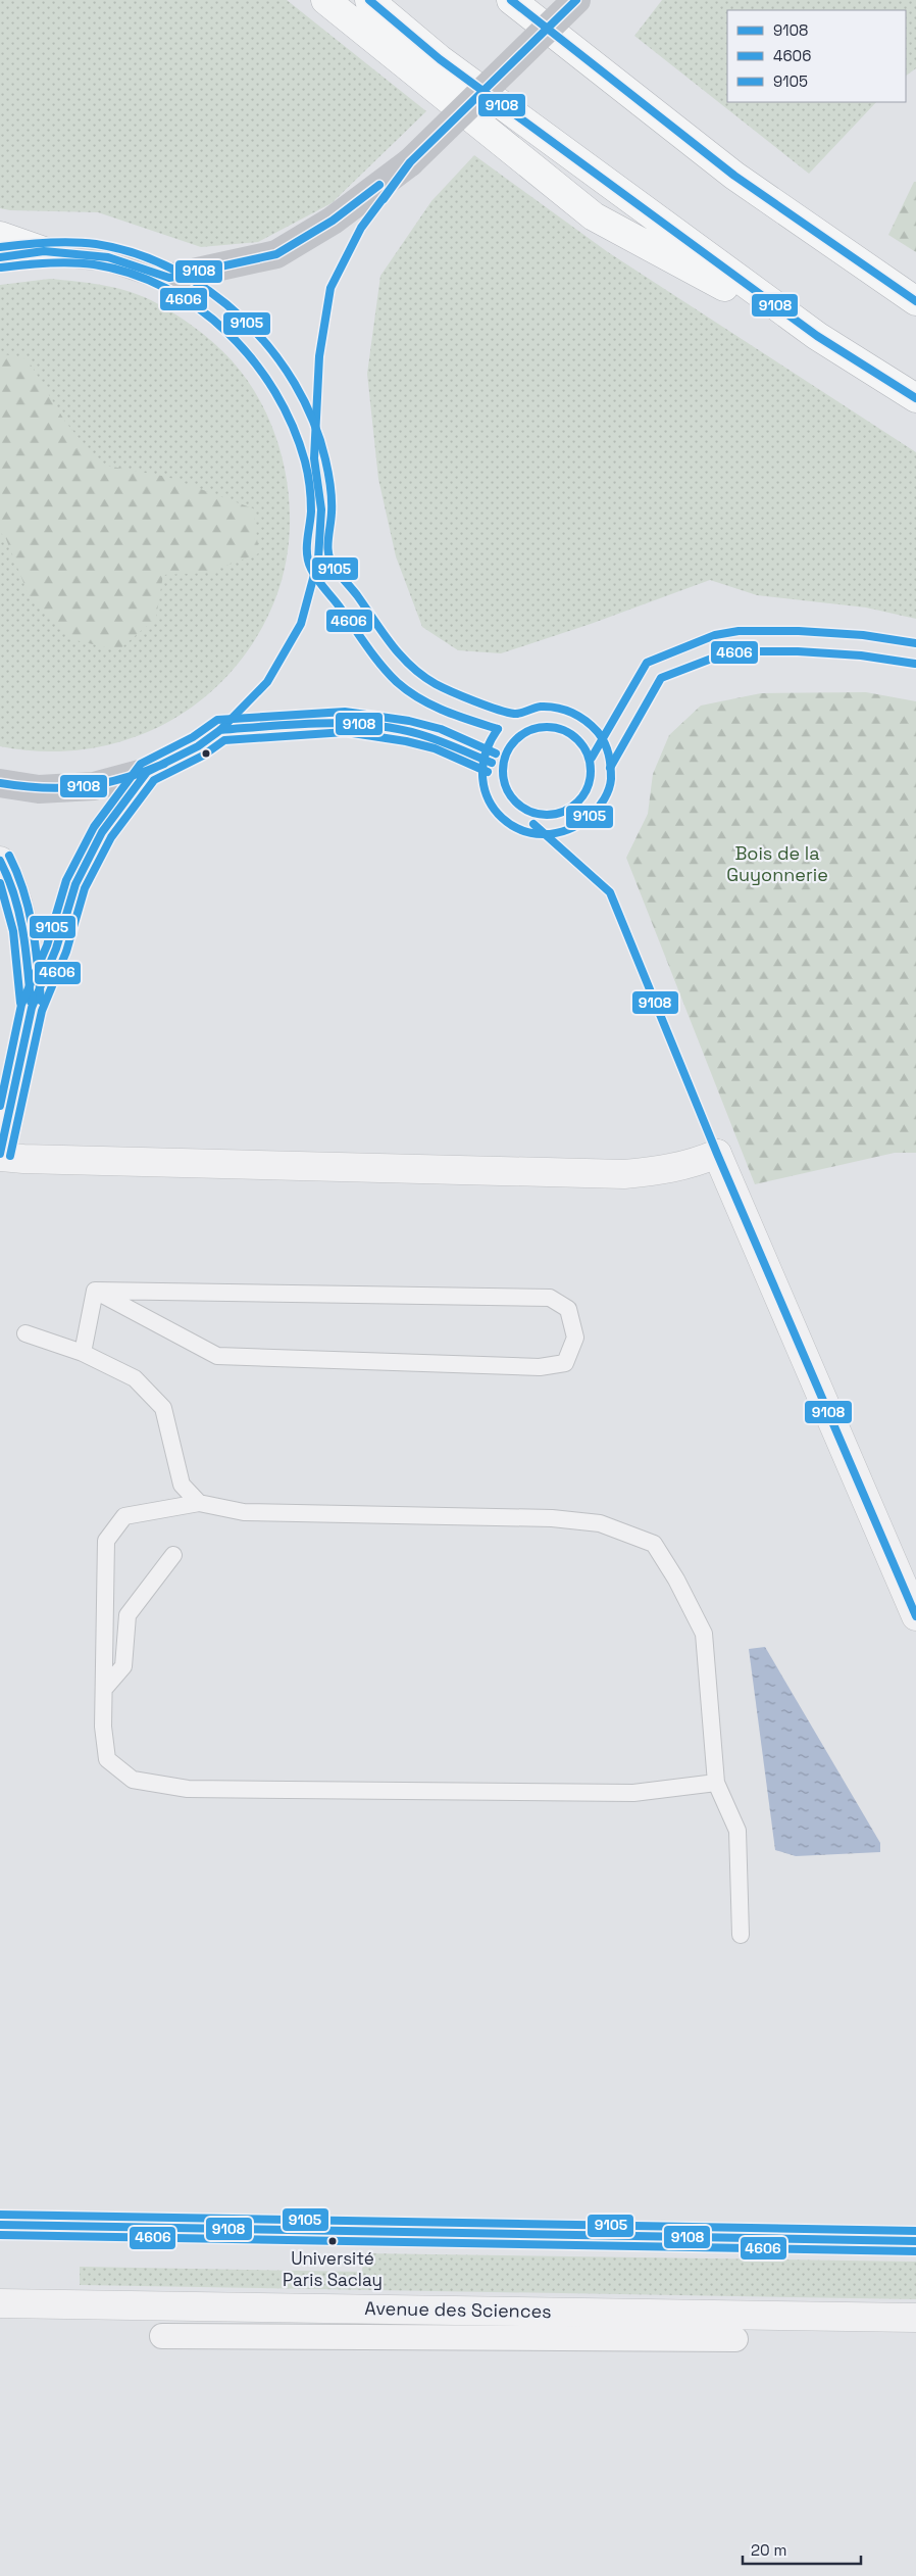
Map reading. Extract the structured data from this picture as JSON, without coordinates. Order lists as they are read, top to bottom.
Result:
{
  "streets": {
    "street": ["Avenue des Sciences"]
  },
  "parks": ["Bois de la Guyonnerie"],
  "places": ["Université Paris Saclay"],
  "lines": ["transit line 9108", "transit line 9105", "transit line 4606"],
  "legend": ["9108", "4606", "9105"],
  "scale_bar": "20 m"
}
